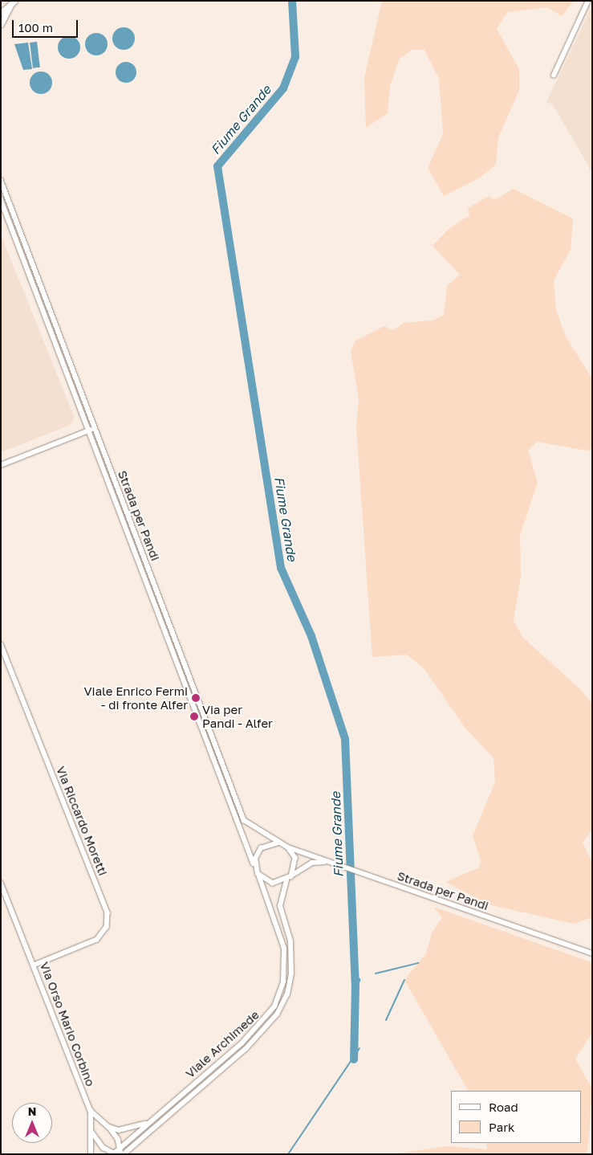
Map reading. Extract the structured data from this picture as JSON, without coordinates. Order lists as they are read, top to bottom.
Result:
{
  "streets": {
    "street": [
      "Strada per Pandi",
      "Via Riccardo Moretti",
      "Via Orso Mario Corbino",
      "Viale Archimede"
    ]
  },
  "crossings": [
    ["Strada per Pandi", "Viale Archimede"],
    ["Via Riccardo Moretti", "Via Orso Mario Corbino"],
    ["Via Orso Mario Corbino", "Viale Archimede"]
  ],
  "water": ["Fiume Grande"],
  "places": ["Viale Enrico Fermi - di fronte Alfer", "Via per Pandi - Alfer"],
  "legend": ["Road", "Park"],
  "scale_bar": "100 m",
  "north": "top"
}
